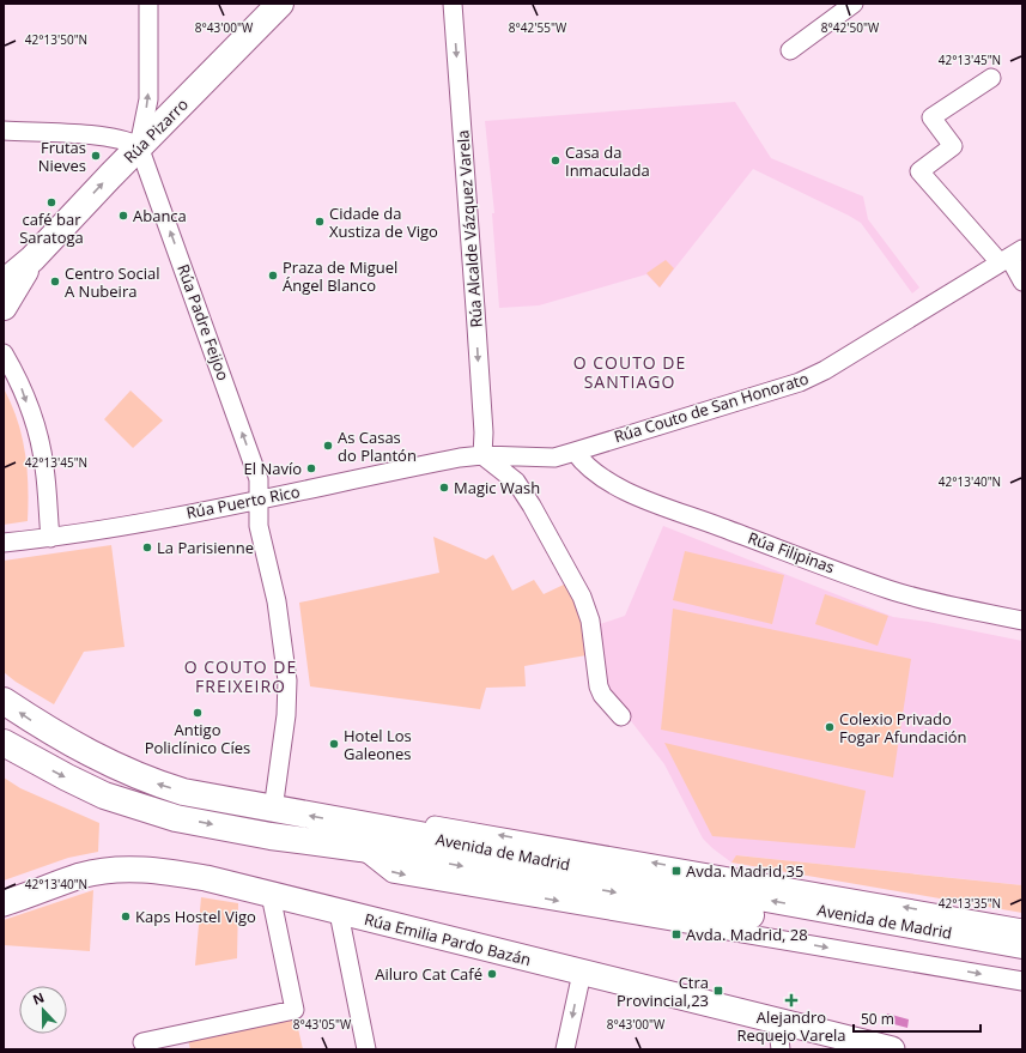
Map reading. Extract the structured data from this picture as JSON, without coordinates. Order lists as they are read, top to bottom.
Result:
{
  "streets": {
    "main road": ["Rúa Pizarro", "Avenida de Madrid"],
    "street": [
      "Rúa Alcalde Vázquez Varela",
      "Rúa Padre Feijoo",
      "Rúa Couto de San Honorato",
      "Rúa Puerto Rico",
      "Rúa Filipinas",
      "Rúa Emilia Pardo Bazán"
    ]
  },
  "crossings": [
    ["Rúa Pizarro", "Rúa Padre Feijoo"],
    ["Rúa Alcalde Vázquez Varela", "Rúa Couto de San Honorato"],
    ["Rúa Alcalde Vázquez Varela", "Rúa Puerto Rico"],
    ["Rúa Padre Feijoo", "Rúa Puerto Rico"],
    ["Rúa Padre Feijoo", "Avenida de Madrid"],
    ["Rúa Couto de San Honorato", "Rúa Puerto Rico"],
    ["Rúa Couto de San Honorato", "Rúa Filipinas"]
  ],
  "one_way": ["Rúa Pizarro", "Rúa Alcalde Vázquez Varela", "Rúa Padre Feijoo"],
  "districts": ["O COUTO DE SANTIAGO", "O COUTO DE FREIXEIRO"],
  "places": {
    "other": [
      "Frutas Nieves",
      "Casa da Inmaculada",
      "café bar Saratoga",
      "Abanca",
      "Cidade da Xustiza de Vigo",
      "Praza de Miguel Ángel Blanco",
      "Centro Social A Nubeira",
      "As Casas do Plantón",
      "El Navío",
      "Magic Wash",
      "La Parisienne",
      "Antigo Policlínico Cíes",
      "Colexio Privado Fogar Afundación",
      "Hotel Los Galeones",
      "Kaps Hostel Vigo",
      "Ailuro Cat Café"
    ],
    "transit": ["Avda. Madrid,35", "Avda. Madrid, 28", "Ctra Provincial,23"],
    "health": ["Alejandro Requejo Varela"]
  },
  "scale_bar": "50 m",
  "north": "top",
  "coordinates": [
    "8°43'00\"W",
    "8°42'55\"W",
    "8°42'50\"W",
    "42°13'50\"N",
    "42°13'45\"N",
    "42°13'40\"N",
    "42°13'35\"N",
    "8°43'05\"W"
  ]
}
